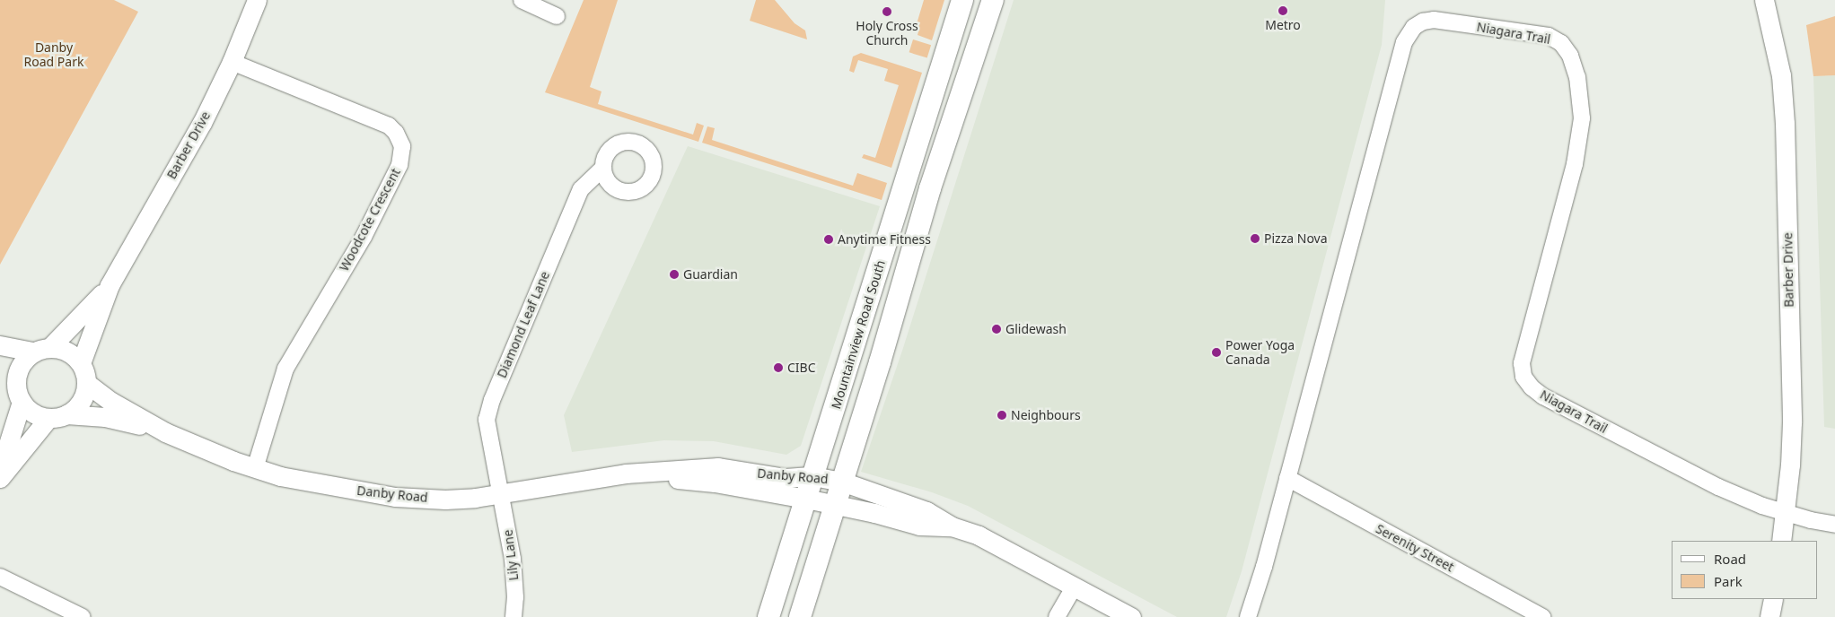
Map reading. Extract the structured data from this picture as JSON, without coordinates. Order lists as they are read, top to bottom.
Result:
{
  "streets": {
    "main road": ["Mountainview Road South"],
    "street": [
      "Niagara Trail",
      "Barber Drive",
      "Woodcote Crescent",
      "Diamond Leaf Lane",
      "Danby Road",
      "Serenity Street",
      "Lily Lane"
    ]
  },
  "crossings": [
    ["Niagara Trail", "Barber Drive"],
    ["Niagara Trail", "Serenity Street"],
    ["Barber Drive", "Woodcote Crescent"],
    ["Barber Drive", "Danby Road"],
    ["Woodcote Crescent", "Danby Road"],
    ["Diamond Leaf Lane", "Danby Road"],
    ["Diamond Leaf Lane", "Lily Lane"],
    ["Mountainview Road South", "Danby Road"],
    ["Danby Road", "Lily Lane"]
  ],
  "parks": ["Danby Road Park"],
  "places": [
    "Metro",
    "Holy Cross Church",
    "Pizza Nova",
    "Anytime Fitness",
    "Guardian",
    "Glidewash",
    "Power Yoga Canada",
    "CIBC",
    "Neighbours"
  ],
  "legend": ["Road", "Park"]
}
